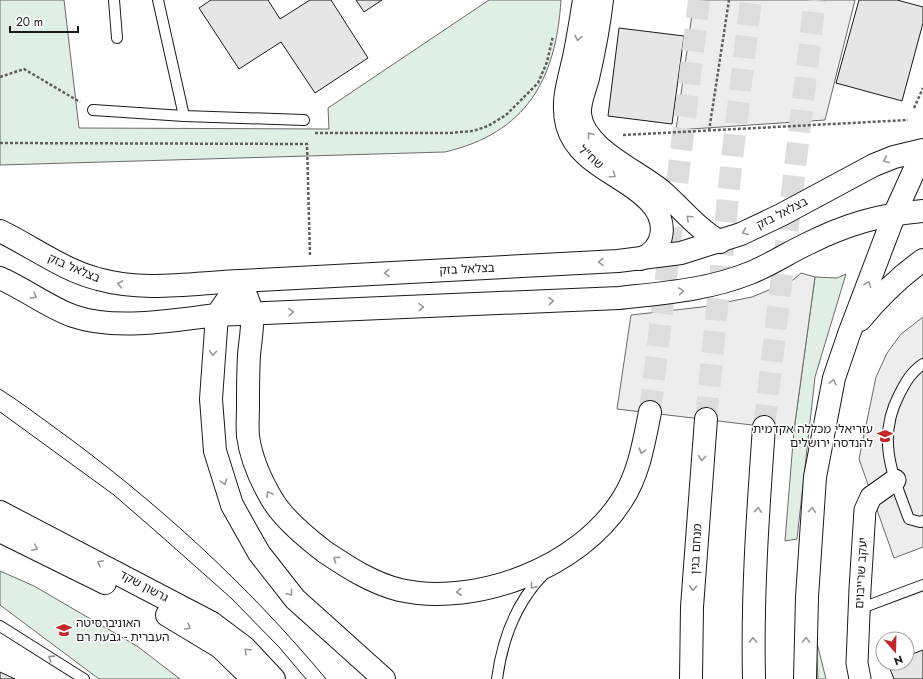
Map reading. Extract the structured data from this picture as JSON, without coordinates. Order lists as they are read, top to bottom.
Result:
{
  "streets": {
    "main road": [
      "שח\"ל",
      "בצלאל בזק",
      "מנחם בגין",
      "גרשון שקד"
    ],
    "street": ["יעקב שרייבוים"]
  },
  "crossings": [
    ["שח\"ל", "בצלאל בזק"]
  ],
  "places": {
    "school or university": ["עזריאלי מכללה אקדמית להנדסה ירושלים", "האוניברסיטה העברית - גבעת רם"]
  },
  "scale_bar": "20 m",
  "north": "bottom"
}
